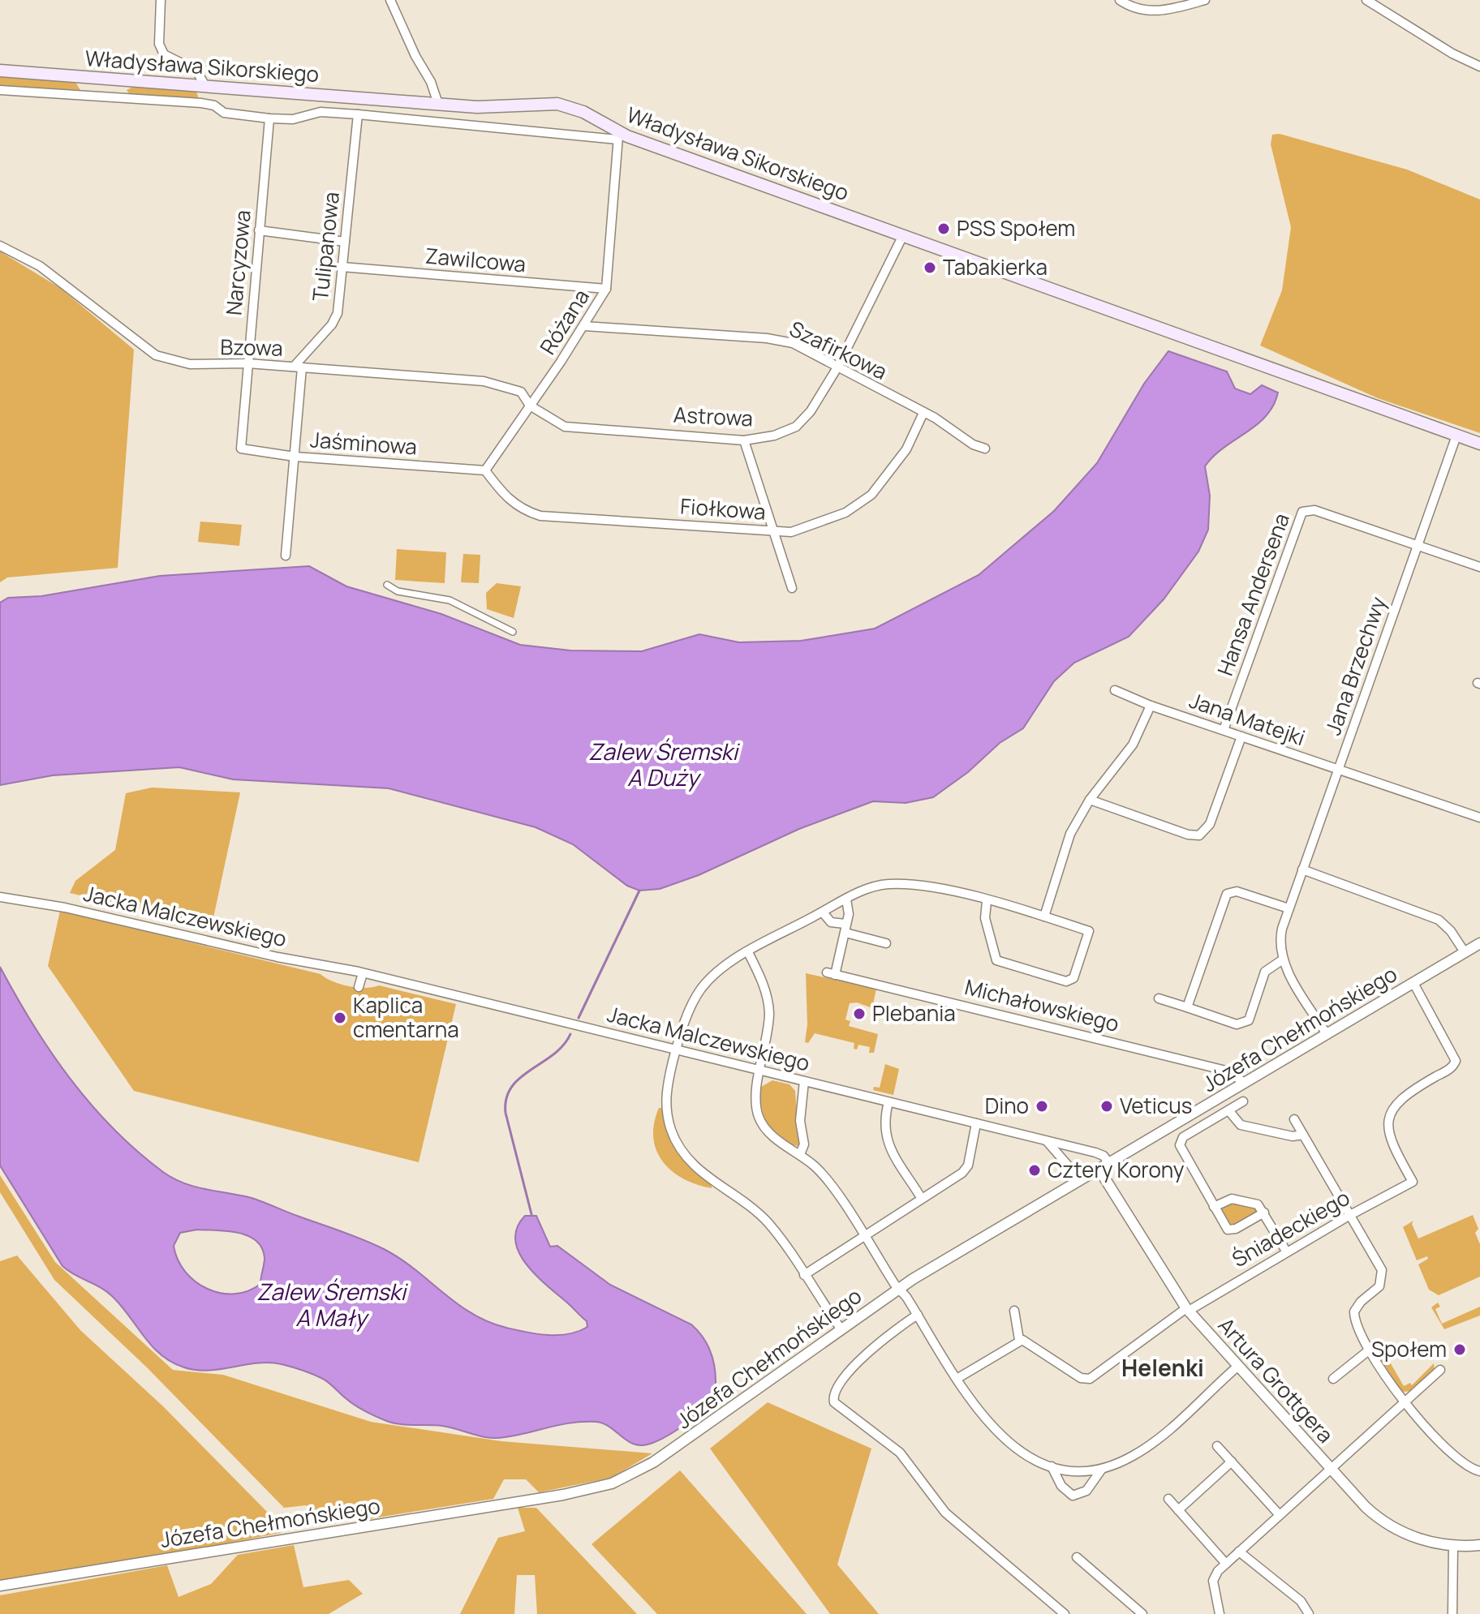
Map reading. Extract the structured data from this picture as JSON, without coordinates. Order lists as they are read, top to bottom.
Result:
{
  "streets": {
    "main road": ["Władysława Sikorskiego"],
    "street": [
      "Tulipanowa",
      "Zawilcowa",
      "Narcyzowa",
      "Różana",
      "Bzowa",
      "Szafirkowa",
      "Astrowa",
      "Jaśminowa",
      "Fiołkowa",
      "Hansa Andersena",
      "Jana Brzechwy",
      "Jana Matejki",
      "Jacka Malczewskiego",
      "Michałowskiego",
      "Józefa Chełmońskiego",
      "Śniadeckiego",
      "Artura Grottgera"
    ]
  },
  "crossings": [
    ["Władysława Sikorskiego", "Tulipanowa"],
    ["Władysława Sikorskiego", "Narcyzowa"],
    ["Władysława Sikorskiego", "Różana"],
    ["Władysława Sikorskiego", "Astrowa"],
    ["Władysława Sikorskiego", "Jana Brzechwy"],
    ["Tulipanowa", "Zawilcowa"],
    ["Tulipanowa", "Bzowa"],
    ["Zawilcowa", "Różana"],
    ["Narcyzowa", "Bzowa"],
    ["Narcyzowa", "Jaśminowa"],
    ["Różana", "Bzowa"],
    ["Różana", "Szafirkowa"],
    ["Różana", "Astrowa"],
    ["Różana", "Jaśminowa"],
    ["Różana", "Fiołkowa"],
    ["Bzowa", "Astrowa"],
    ["Szafirkowa", "Astrowa"],
    ["Szafirkowa", "Fiołkowa"],
    ["Jaśminowa", "Fiołkowa"],
    ["Hansa Andersena", "Jana Brzechwy"],
    ["Hansa Andersena", "Jana Matejki"],
    ["Jana Brzechwy", "Jana Matejki"],
    ["Jacka Malczewskiego", "Józefa Chełmońskiego"],
    ["Michałowskiego", "Józefa Chełmońskiego"],
    ["Józefa Chełmońskiego", "Śniadeckiego"],
    ["Józefa Chełmońskiego", "Artura Grottgera"],
    ["Śniadeckiego", "Artura Grottgera"]
  ],
  "districts": ["Helenki"],
  "water": ["Zalew Śremski A Duży", "Zalew Śremski A Mały"],
  "places": [
    "PSS Społem",
    "Tabakierka",
    "Plebania",
    "Kaplica cmentarna",
    "Dino",
    "Veticus",
    "Cztery Korony",
    "Społem"
  ]
}
